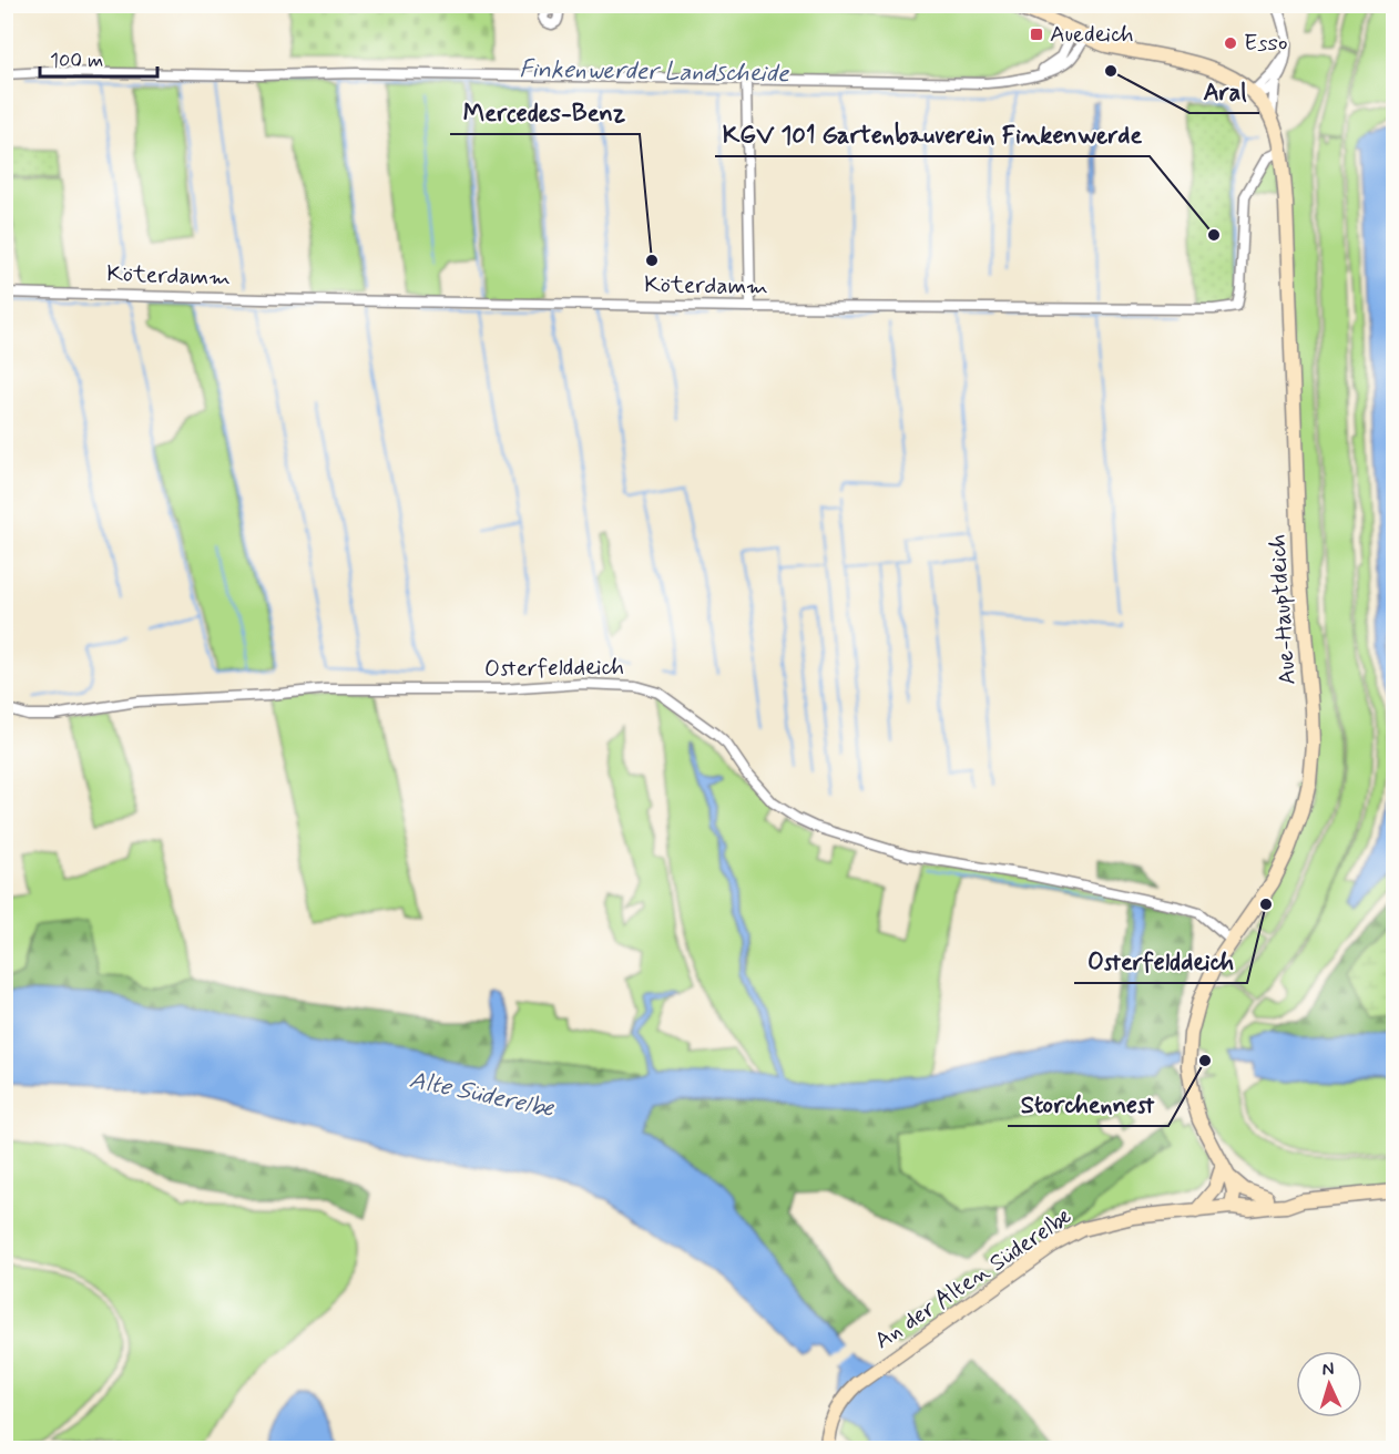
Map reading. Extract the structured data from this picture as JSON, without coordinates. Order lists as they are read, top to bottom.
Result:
{
  "streets": {
    "street": [
      "Köterdamm",
      "Aue-Hauptdeich",
      "Osterfelddeich",
      "An der Alten Süderelbe"
    ]
  },
  "crossings": [
    ["Köterdamm", "Aue-Hauptdeich"],
    ["Aue-Hauptdeich", "Osterfelddeich"]
  ],
  "water": ["Finkenwerder Landscheide", "Alte Süderelbe"],
  "places": {
    "transit": ["Auedeich"],
    "other": [
      "Esso",
      "Aral",
      "KGV 101 Gartenbauverein Finkenwerde",
      "Mercedes-Benz",
      "Osterfelddeich",
      "Storchennest"
    ]
  },
  "scale_bar": "100 m",
  "north": "top"
}
